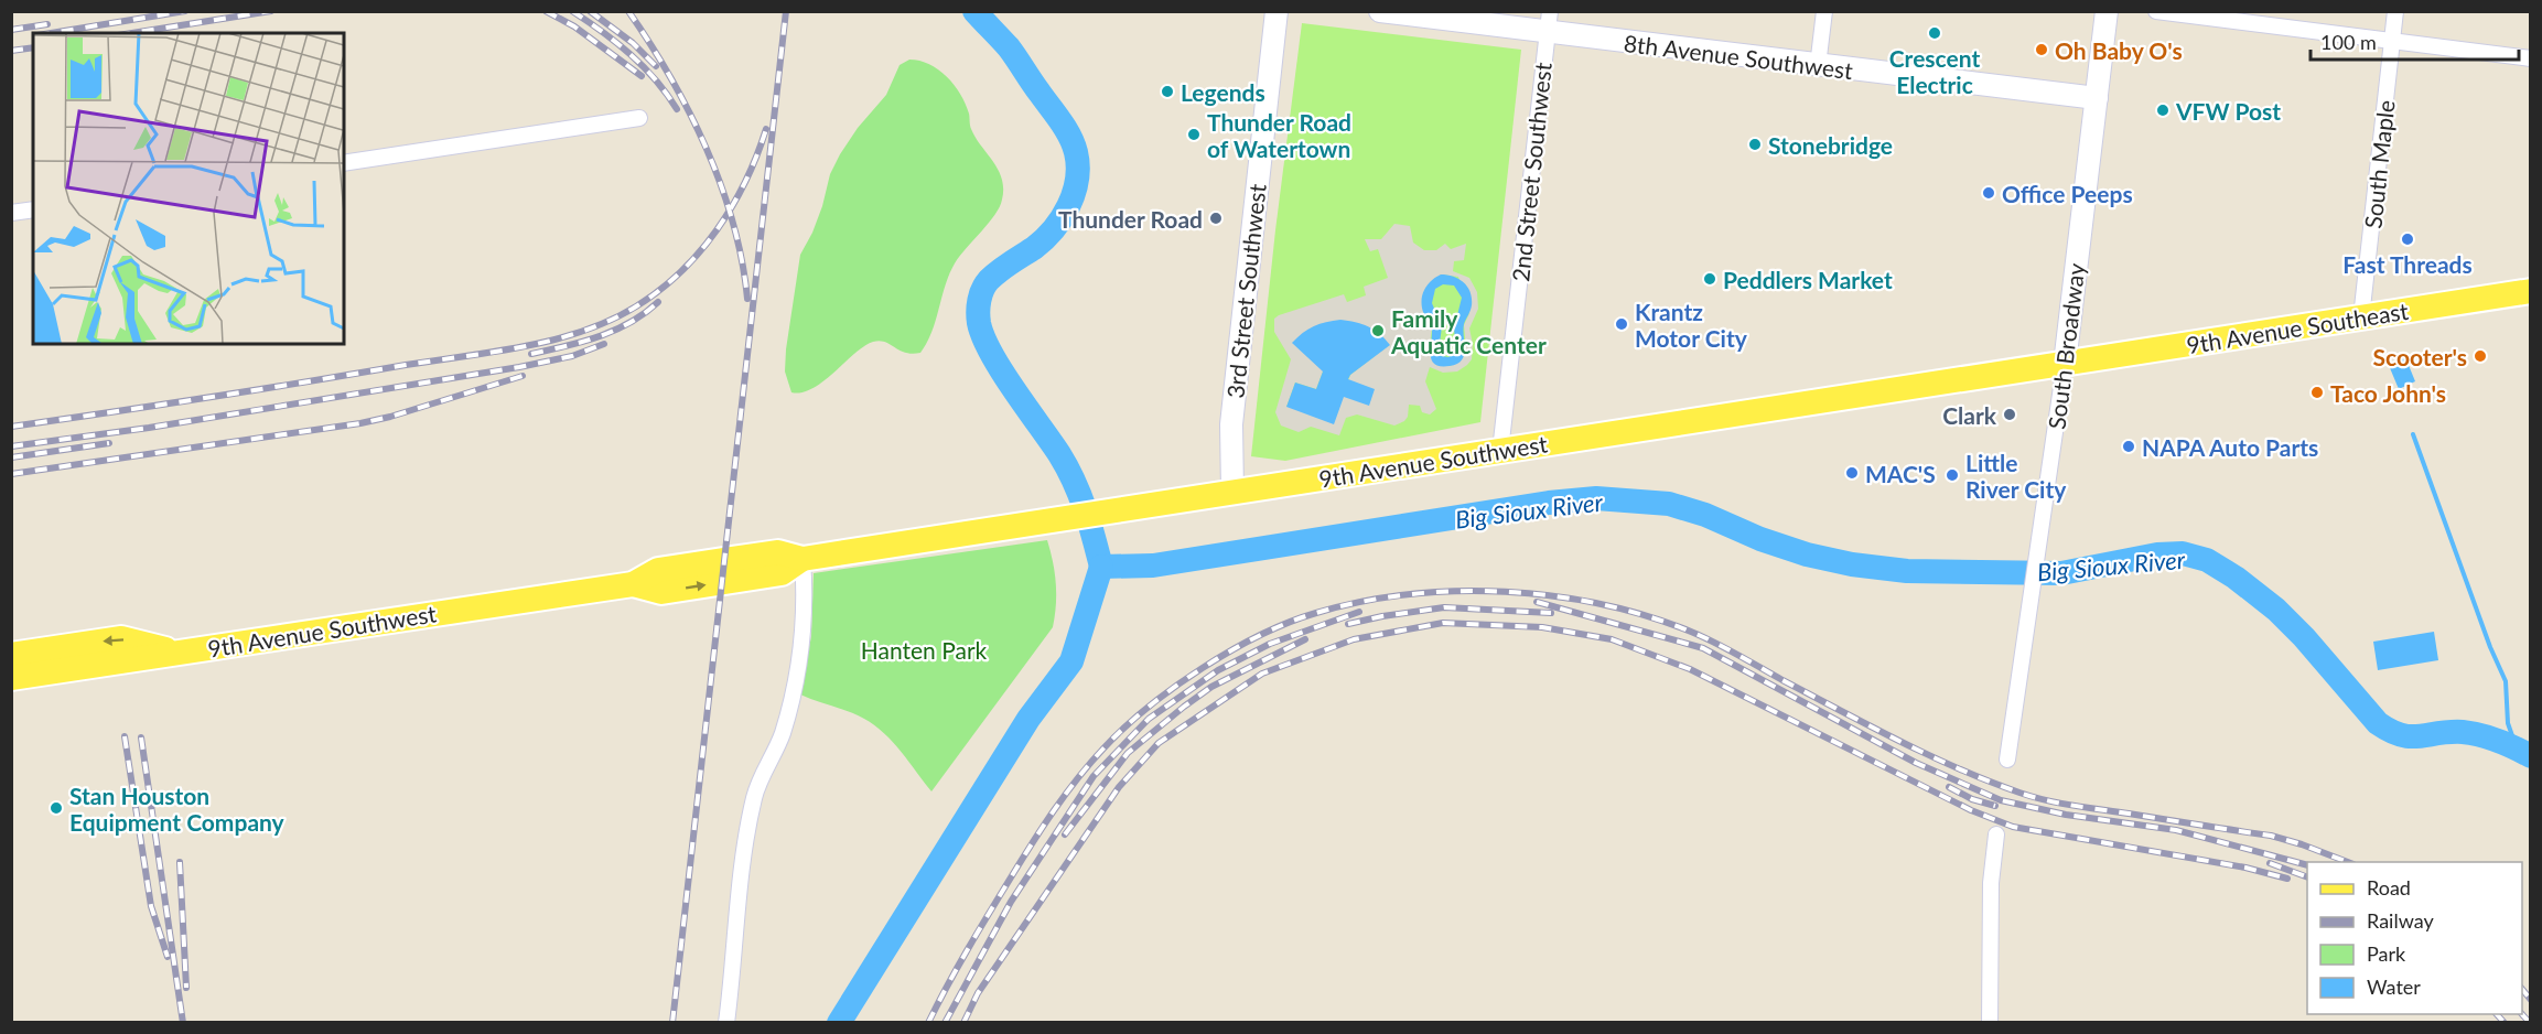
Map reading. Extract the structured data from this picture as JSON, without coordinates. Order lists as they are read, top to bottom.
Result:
{
  "streets": {
    "main road": ["9th Avenue Southeast", "9th Avenue Southwest"],
    "street": [
      "8th Avenue Southwest",
      "South Maple",
      "2nd Street Southwest",
      "3rd Street Southwest",
      "South Broadway"
    ]
  },
  "crossings": [
    ["8th Avenue Southwest", "2nd Street Southwest"],
    ["8th Avenue Southwest", "South Broadway"],
    ["South Maple", "9th Avenue Southeast"],
    ["2nd Street Southwest", "9th Avenue Southwest"],
    ["3rd Street Southwest", "9th Avenue Southwest"],
    ["9th Avenue Southeast", "South Broadway"],
    ["9th Avenue Southeast", "9th Avenue Southwest"],
    ["South Broadway", "9th Avenue Southwest"]
  ],
  "water": ["Big Sioux River"],
  "parks": ["Hanten Park"],
  "places": [
    "Crescent Electric",
    "Oh Baby O's",
    "Legends",
    "VFW Post",
    "Thunder Road of Watertown",
    "Stonebridge",
    "Office Peeps",
    "Thunder Road",
    "Fast Threads",
    "Peddlers Market",
    "Krantz Motor City",
    "Family Aquatic Center",
    "Scooter's",
    "Taco John's",
    "Clark",
    "NAPA Auto Parts",
    "MAC'S",
    "Little River City",
    "Stan Houston Equipment Company"
  ],
  "legend": [
    "Road",
    "Railway",
    "Park",
    "Water"
  ],
  "scale_bar": "100 m"
}
